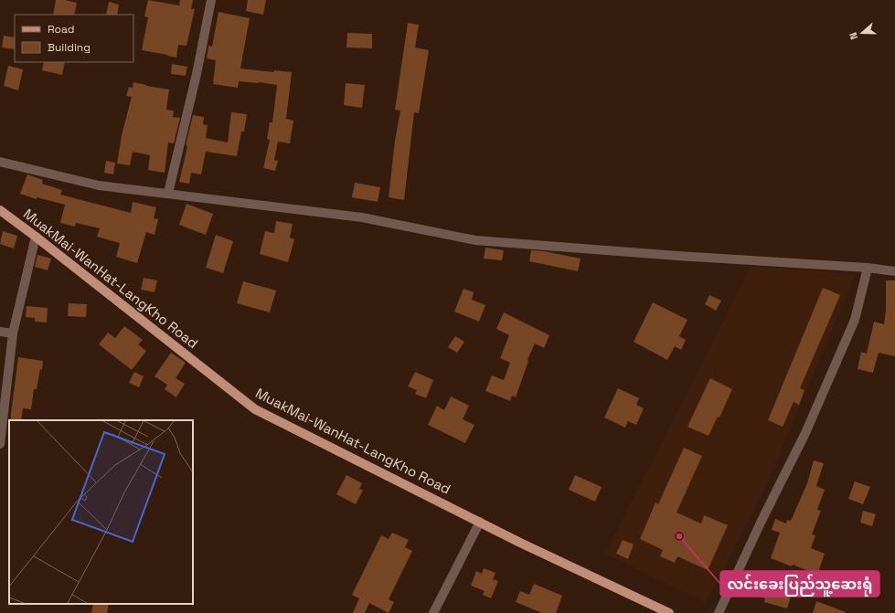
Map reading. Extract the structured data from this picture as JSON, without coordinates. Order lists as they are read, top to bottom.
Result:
{
  "streets": {
    "main road": ["MuakMai-WanHat-LangKho Road"]
  },
  "places": ["လင်းခေးပြည်သူ့ဆေးရုံ"],
  "legend": ["Road", "Building"],
  "north": "left"
}
